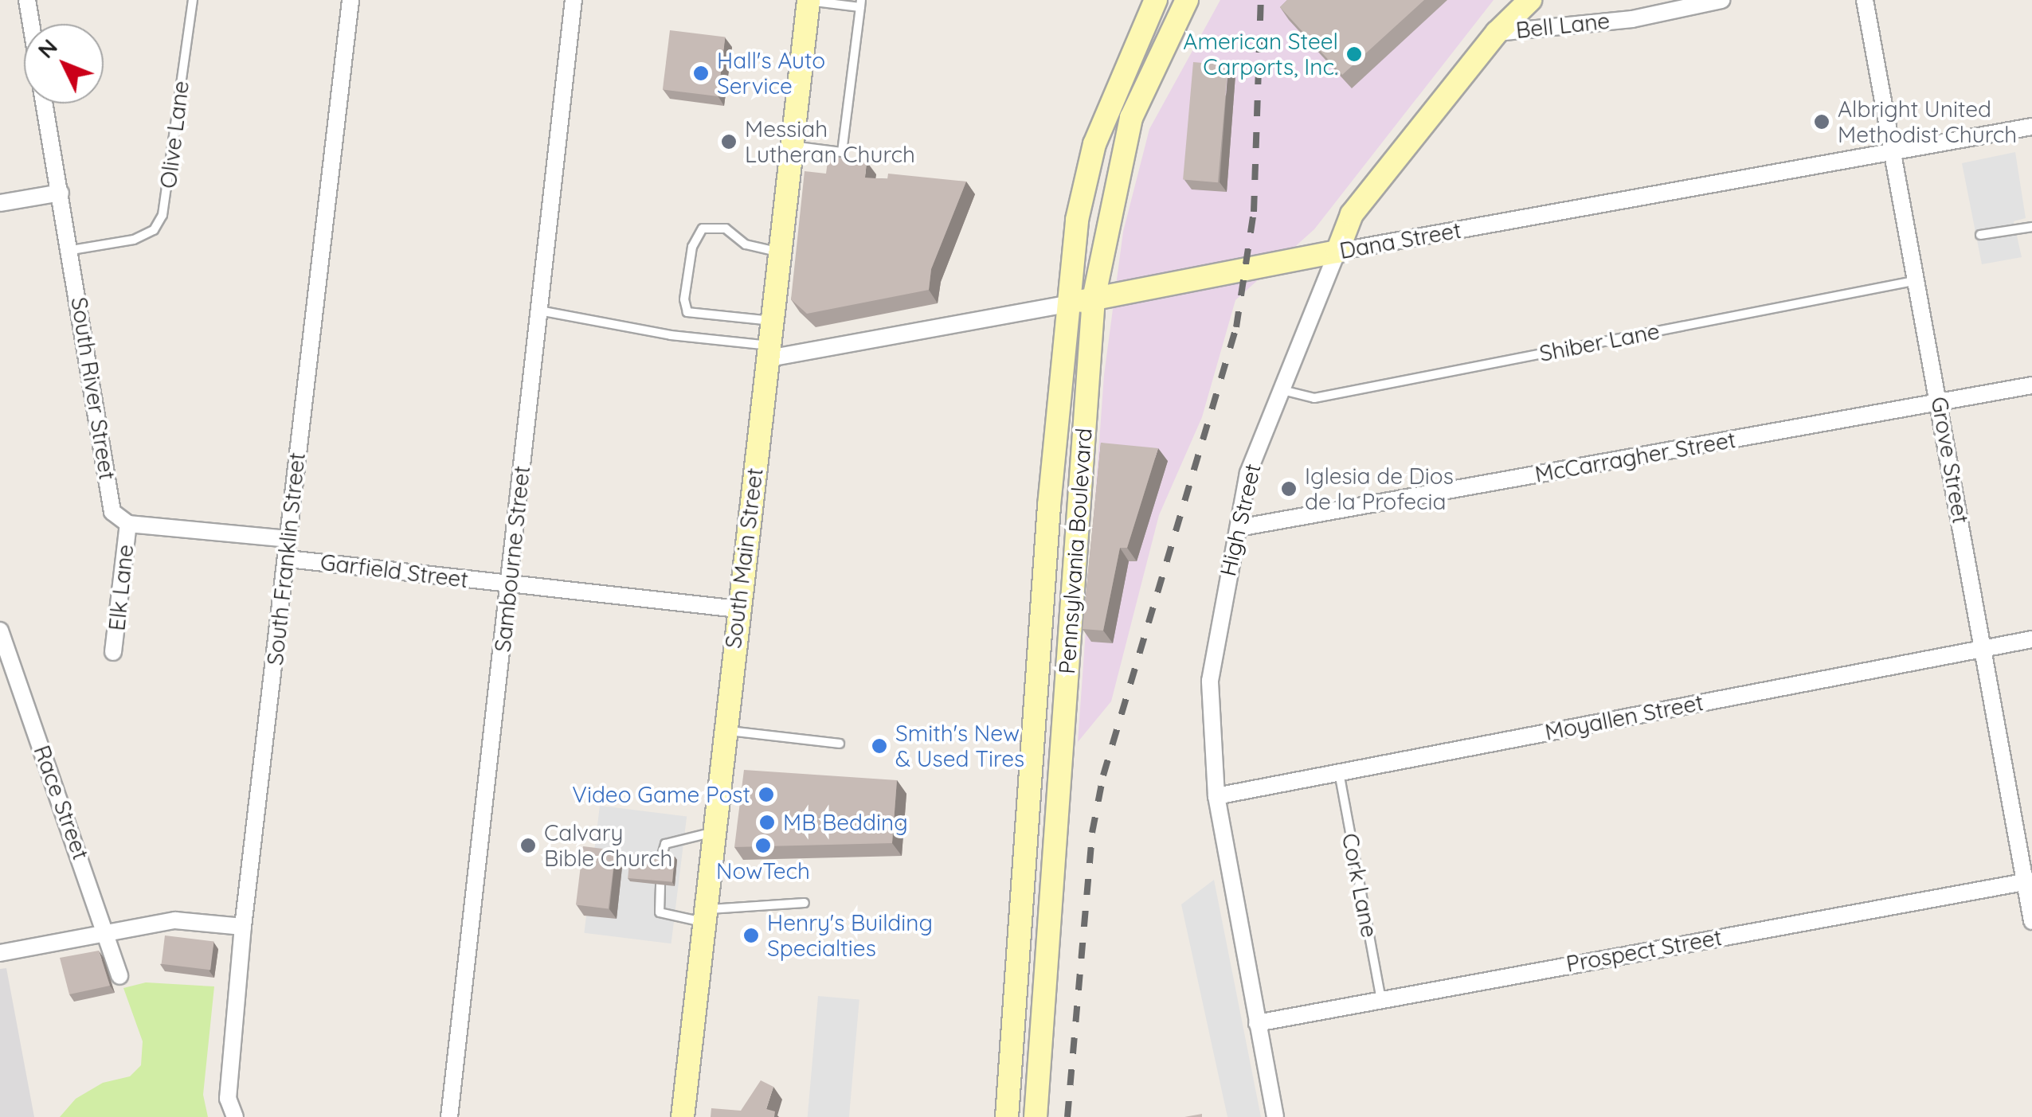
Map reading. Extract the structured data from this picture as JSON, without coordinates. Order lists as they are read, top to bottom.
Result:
{
  "streets": {
    "main road": [
      "Dana Street",
      "High Street",
      "Pennsylvania Boulevard",
      "South Main Street"
    ],
    "street": [
      "Bell Lane",
      "South River Street",
      "McCarragher Street",
      "Grove Street",
      "South Franklin Street",
      "Sambourne Street",
      "Garfield Street",
      "Elk Lane",
      "Moyallen Street",
      "Race Street",
      "Prospect Street"
    ],
    "lane": ["Olive Lane", "Shiber Lane", "Cork Lane"]
  },
  "crossings": [
    ["Bell Lane", "High Street"],
    ["Olive Lane", "South River Street"],
    ["Dana Street", "Grove Street"],
    ["Dana Street", "High Street"],
    ["Dana Street", "Pennsylvania Boulevard"],
    ["Dana Street", "South Main Street"],
    ["Shiber Lane", "Grove Street"],
    ["Shiber Lane", "High Street"],
    ["South River Street", "Elk Lane"],
    ["McCarragher Street", "Grove Street"],
    ["McCarragher Street", "High Street"],
    ["Grove Street", "Moyallen Street"],
    ["Grove Street", "Prospect Street"],
    ["High Street", "Moyallen Street"],
    ["High Street", "Prospect Street"],
    ["South Main Street", "Garfield Street"],
    ["South Franklin Street", "Garfield Street"],
    ["Sambourne Street", "Garfield Street"],
    ["Moyallen Street", "Cork Lane"],
    ["Cork Lane", "Prospect Street"]
  ],
  "places": [
    "American Steel Carports, Inc.",
    "Hall's Auto Service",
    "Albright United Methodist Church",
    "Messiah Lutheran Church",
    "Iglesia de Dios de la Profecia",
    "Smith's New & Used Tires",
    "Video Game Post",
    "MB Bedding",
    "Calvary Bible Church",
    "NowTech",
    "Henry's Building Specialties"
  ],
  "north": "top left"
}
